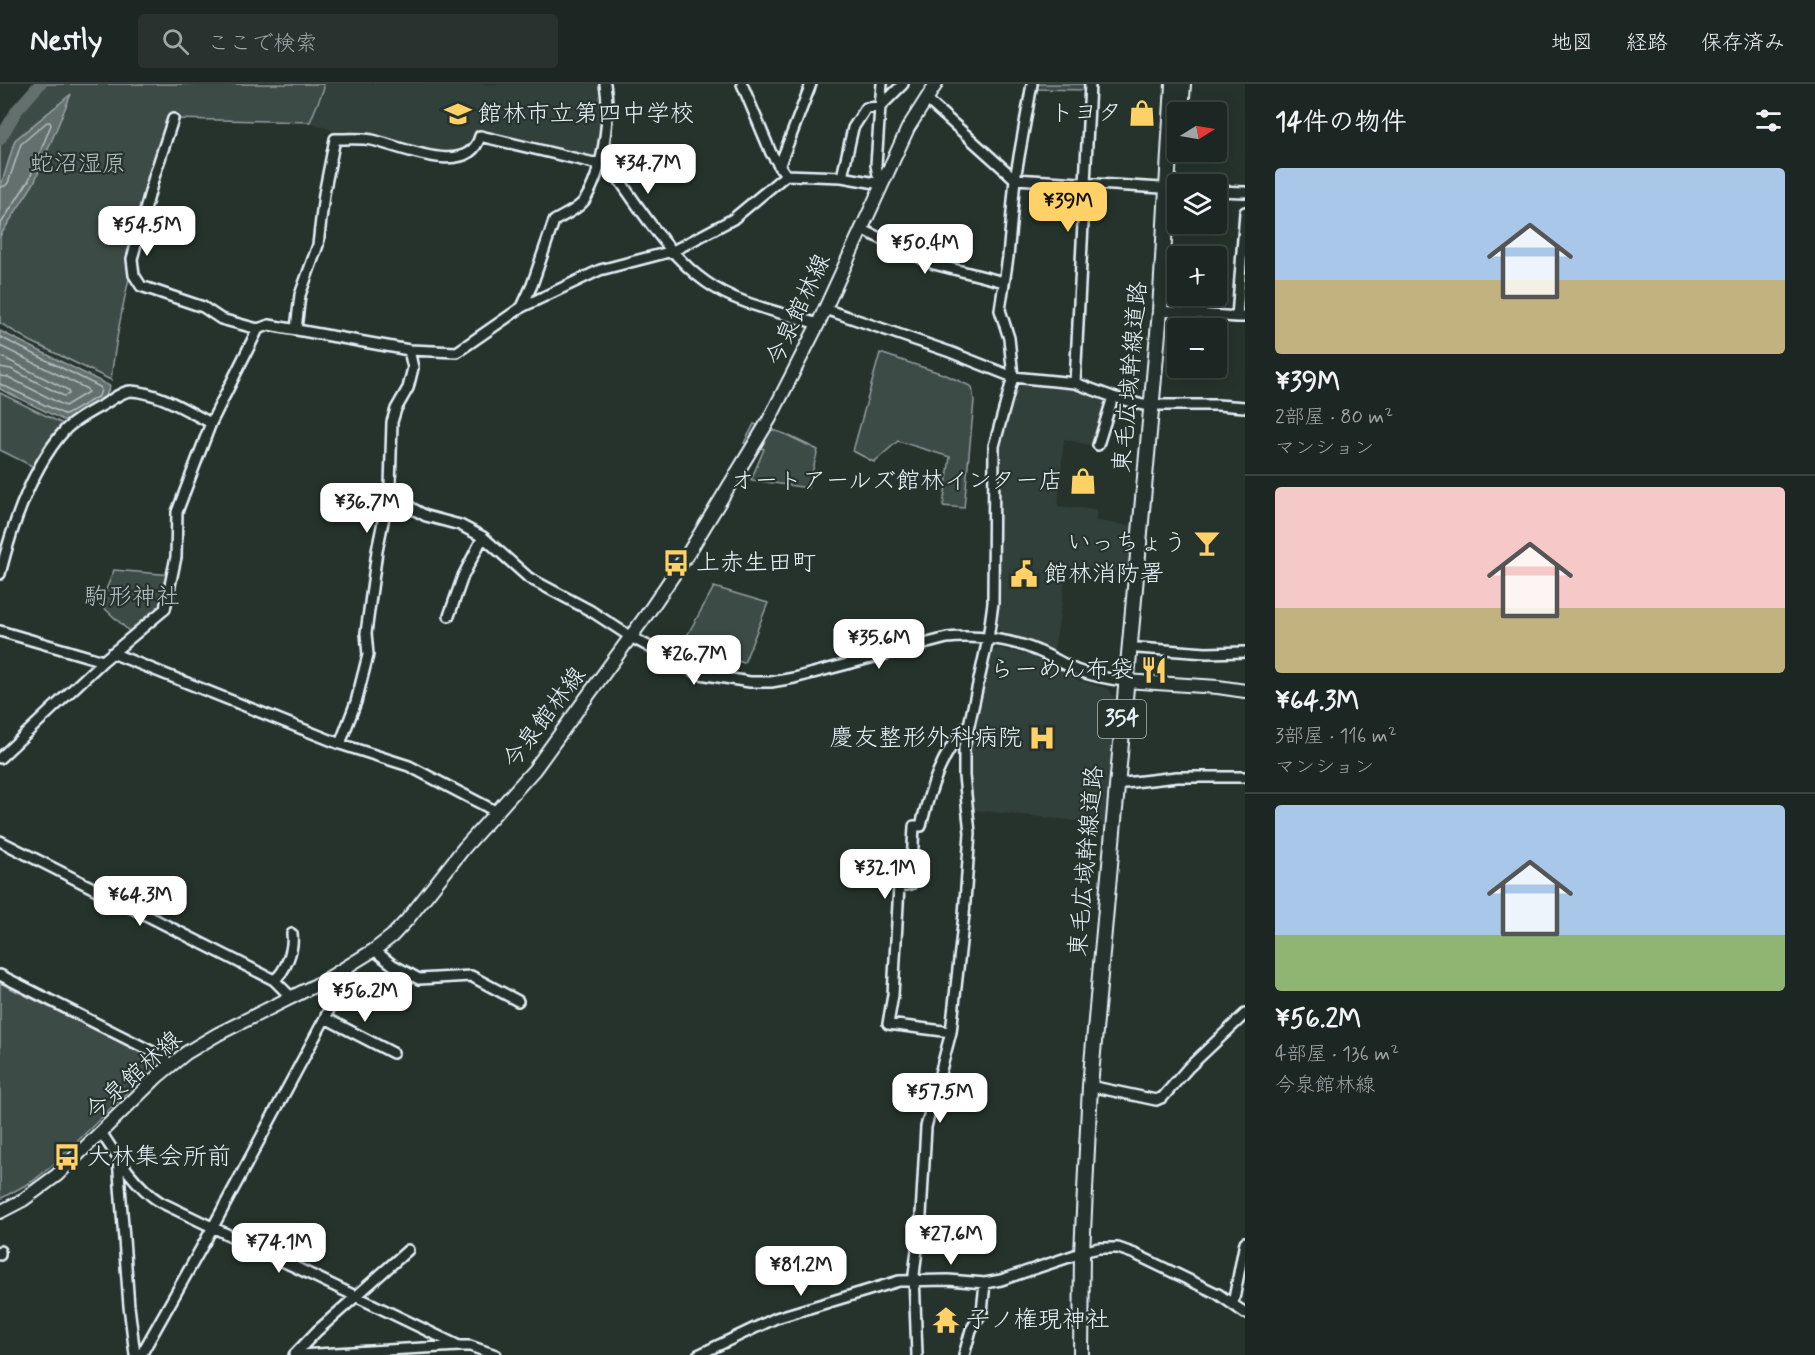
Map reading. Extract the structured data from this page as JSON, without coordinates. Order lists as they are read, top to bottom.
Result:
{
  "streets": {
    "highway": ["東毛広域幹線道路", "354"],
    "main road": ["今泉館林線"]
  },
  "parks": ["蛇沼湿原", "駒形神社"],
  "places": {
    "shop": ["トヨタ", "オートアールズ館林インター店"],
    "school or university": ["館林市立第四中学校"],
    "bar": ["いっちょう"],
    "bus stop": ["上赤生田町", "大林集会所前"],
    "public building": ["館林消防署"],
    "restaurant": ["らーめん布袋"],
    "hospital": ["慶友整形外科病院"],
    "temple": ["子ノ権現神社"]
  },
  "north": "right",
  "page": {
    "header": "Nestly",
    "search": "ここで検索",
    "nav": ["地図", "経路", "保存済み"],
    "heading": "14件の物件",
    "map_buttons": ["+", "−"],
    "price": [
      "¥34.7M",
      "¥39M",
      "¥54.5M",
      "¥50.4M",
      "¥36.7M",
      "¥35.6M",
      "¥26.7M",
      "¥32.1M",
      "¥64.3M",
      "¥56.2M",
      "¥57.5M",
      "¥27.6M",
      "¥74.1M",
      "¥81.2M"
    ],
    "list": [
      {
        "name": "¥39M",
        "note": "2部屋 · 80 m² · マンション"
      },
      {
        "name": "¥64.3M",
        "note": "3部屋 · 116 m² · マンション"
      },
      {
        "name": "¥56.2M",
        "note": "4部屋 · 136 m² · 今泉館林線"
      }
    ]
  }
}
